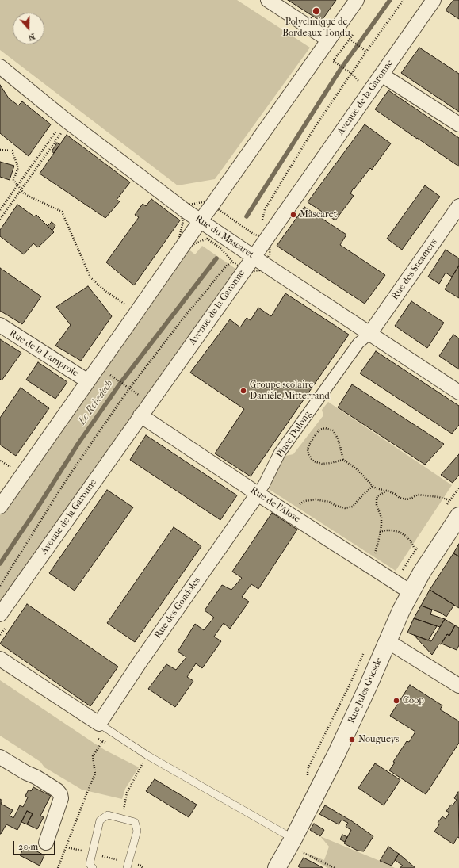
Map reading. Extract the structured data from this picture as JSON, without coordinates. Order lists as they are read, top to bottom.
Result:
{
  "streets": {
    "street": [
      "Avenue de la Garonne",
      "Rue du Mascaret",
      "Rue des Steamers",
      "Rue de la Lamproie",
      "Place Dulong",
      "Rue de l'Alose",
      "Rue des Gondoles",
      "Rue Jules Guesde"
    ]
  },
  "crossings": [
    ["Avenue de la Garonne", "Rue du Mascaret"],
    ["Avenue de la Garonne", "Rue de l'Alose"],
    ["Rue du Mascaret", "Rue des Steamers"],
    ["Rue du Mascaret", "Place Dulong"],
    ["Rue des Steamers", "Place Dulong"],
    ["Place Dulong", "Rue de l'Alose"],
    ["Place Dulong", "Rue des Gondoles"],
    ["Rue de l'Alose", "Rue des Gondoles"],
    ["Rue de l'Alose", "Rue Jules Guesde"]
  ],
  "water": ["Le Rebedech"],
  "places": [
    "Polyclinique de Bordeaux Tondu",
    "Mascaret",
    "Groupe scolaire Danièle Mitterrand",
    "Coop",
    "Nougueys"
  ],
  "scale_bar": "20 m",
  "north": "bottom"
}
